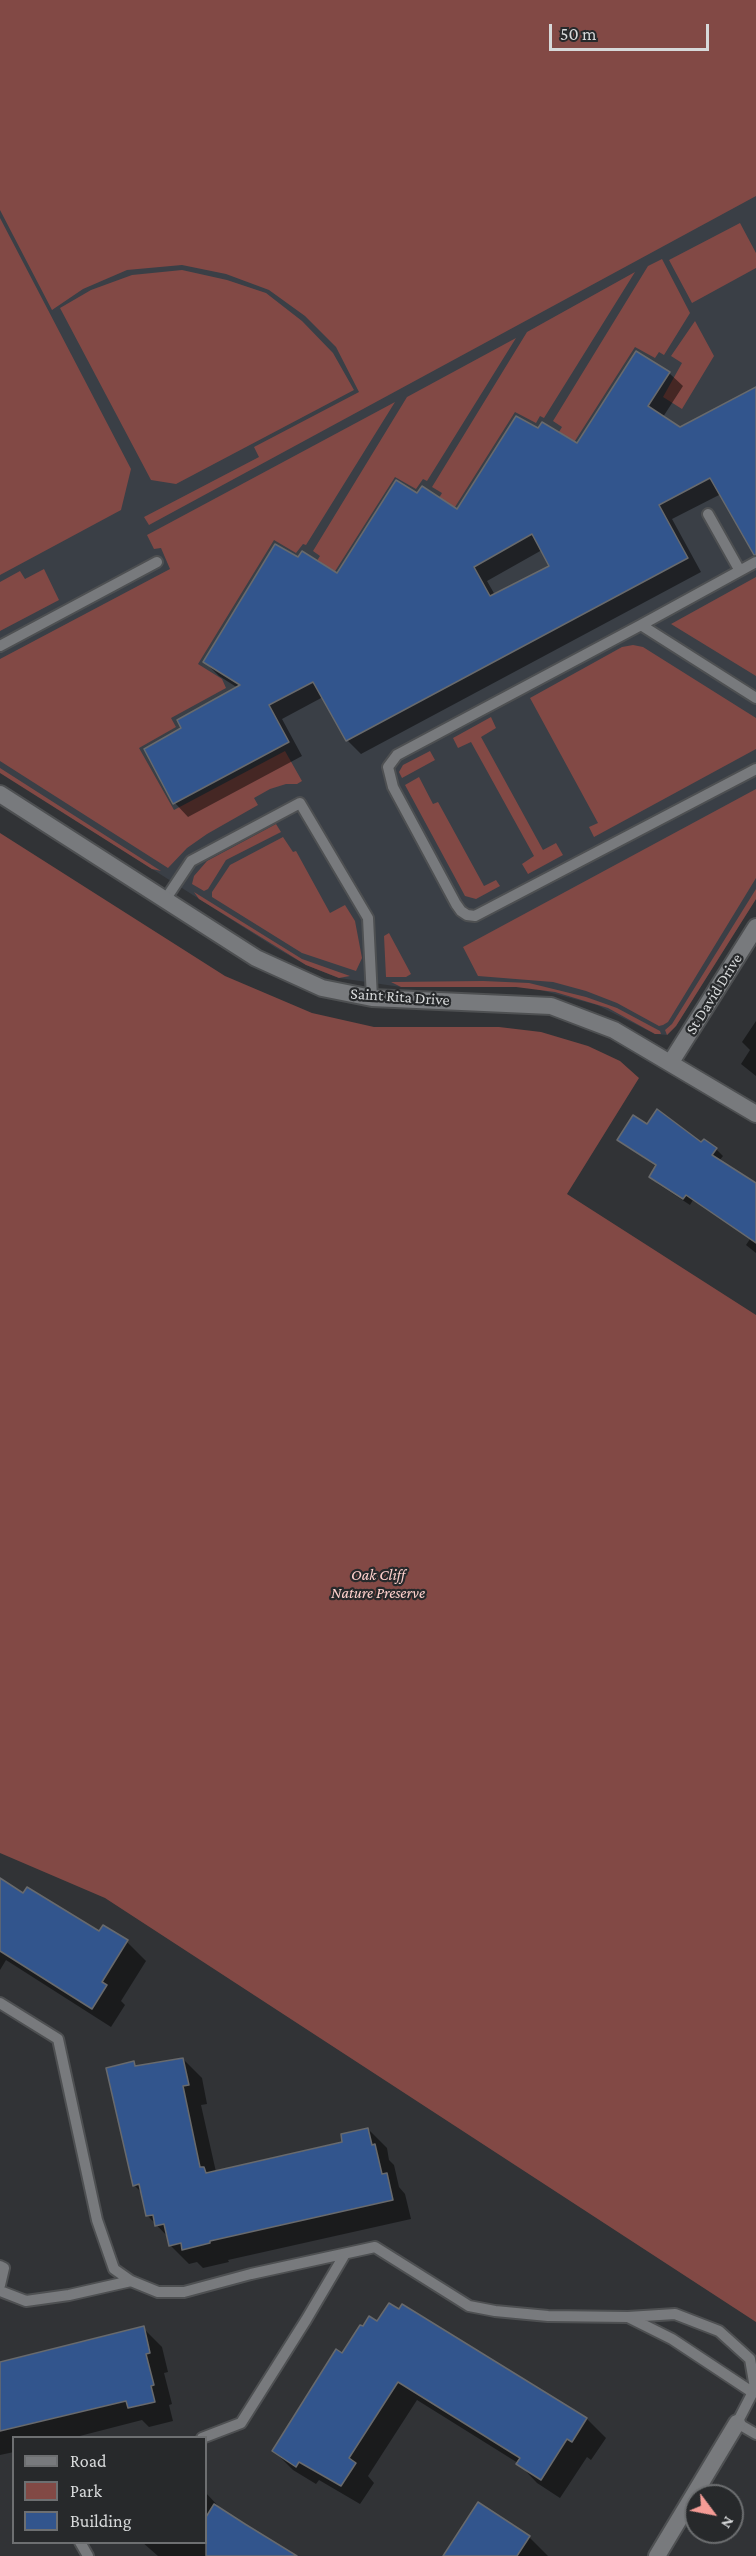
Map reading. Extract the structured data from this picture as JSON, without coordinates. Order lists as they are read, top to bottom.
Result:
{
  "streets": {
    "street": ["St David Drive", "Saint Rita Drive"]
  },
  "crossings": [
    ["St David Drive", "Saint Rita Drive"]
  ],
  "parks": ["Oak Cliff Nature Preserve"],
  "legend": ["Road", "Park", "Building"],
  "scale_bar": "50 m",
  "north": "bottom right"
}
